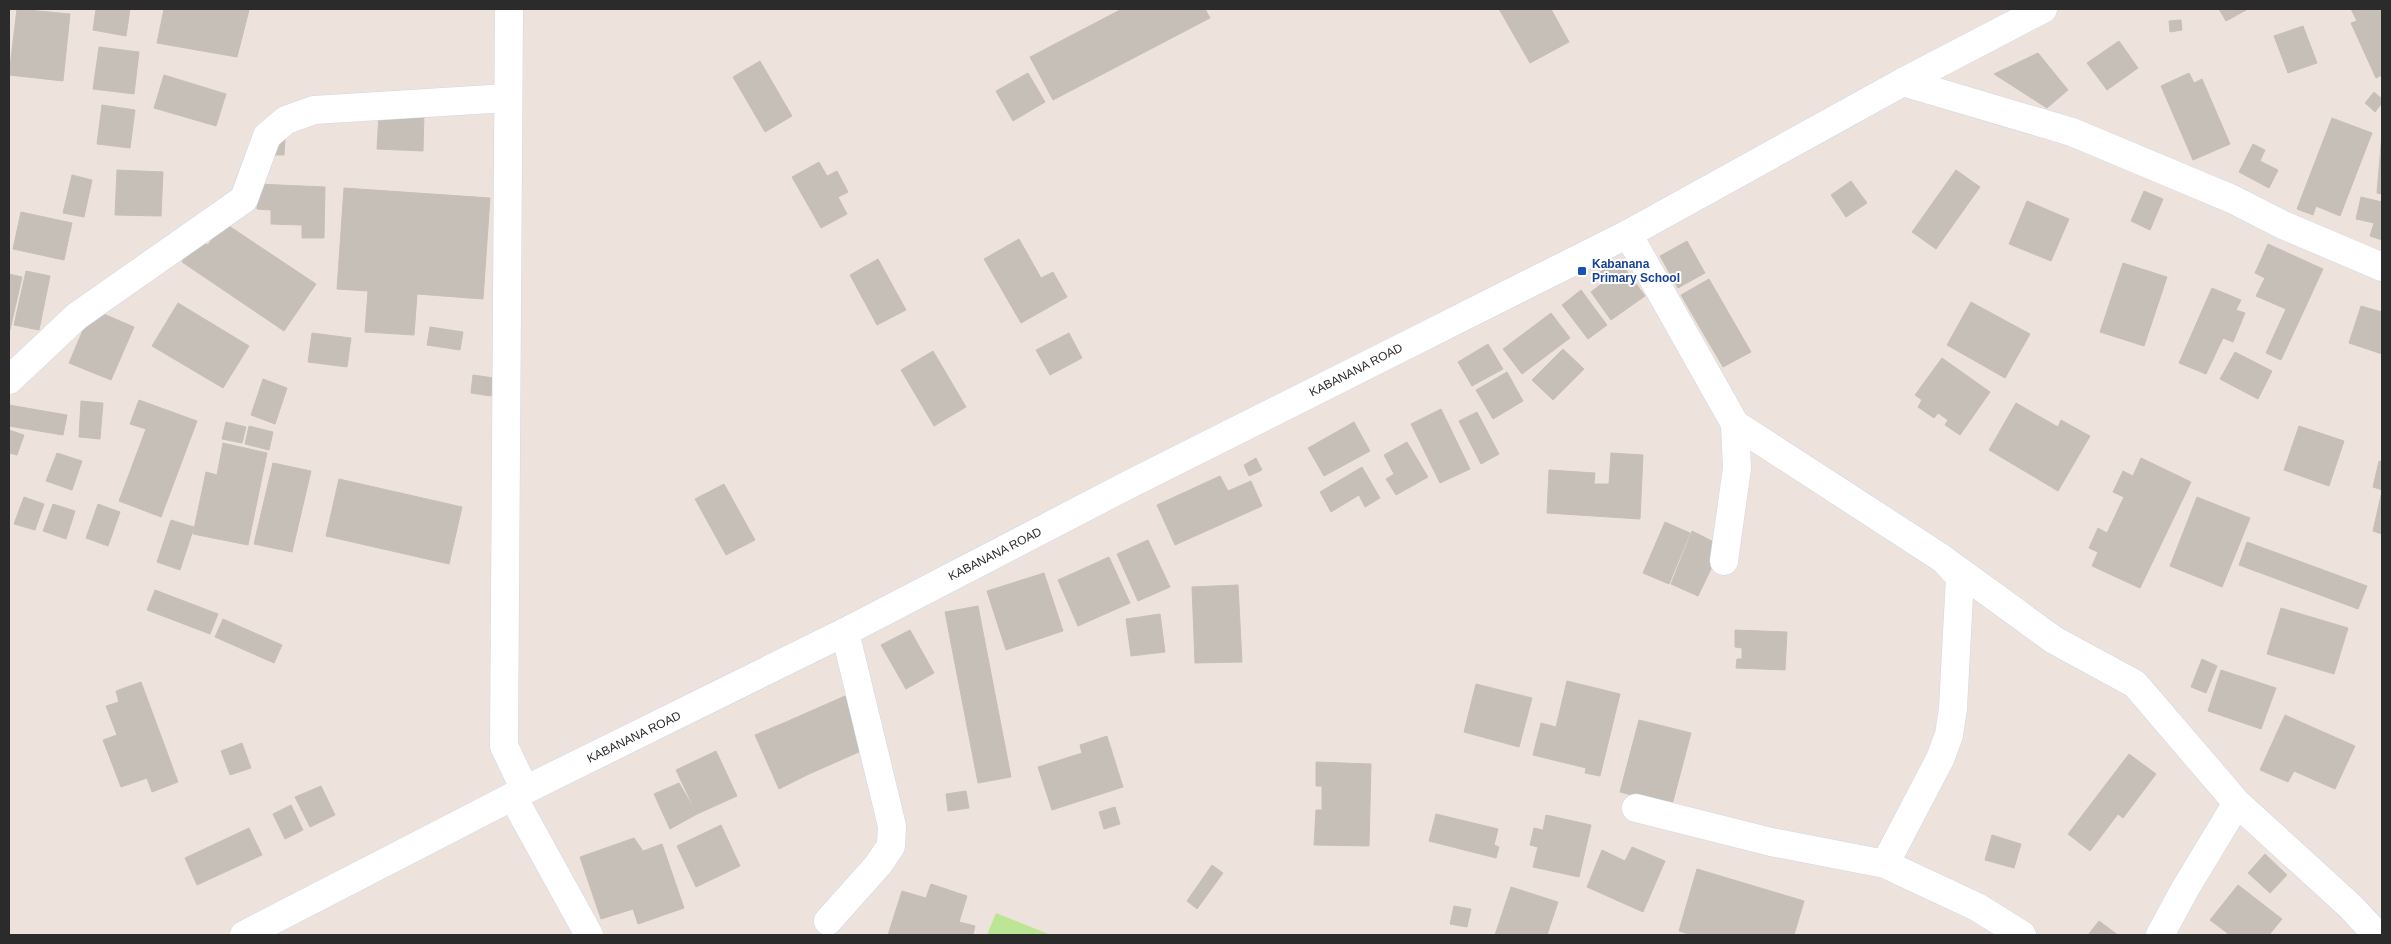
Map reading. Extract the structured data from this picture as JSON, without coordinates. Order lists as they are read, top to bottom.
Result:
{
  "streets": {
    "street": ["KABANANA ROAD"]
  },
  "places": {
    "transit": ["Kabanana Primary School"]
  }
}
